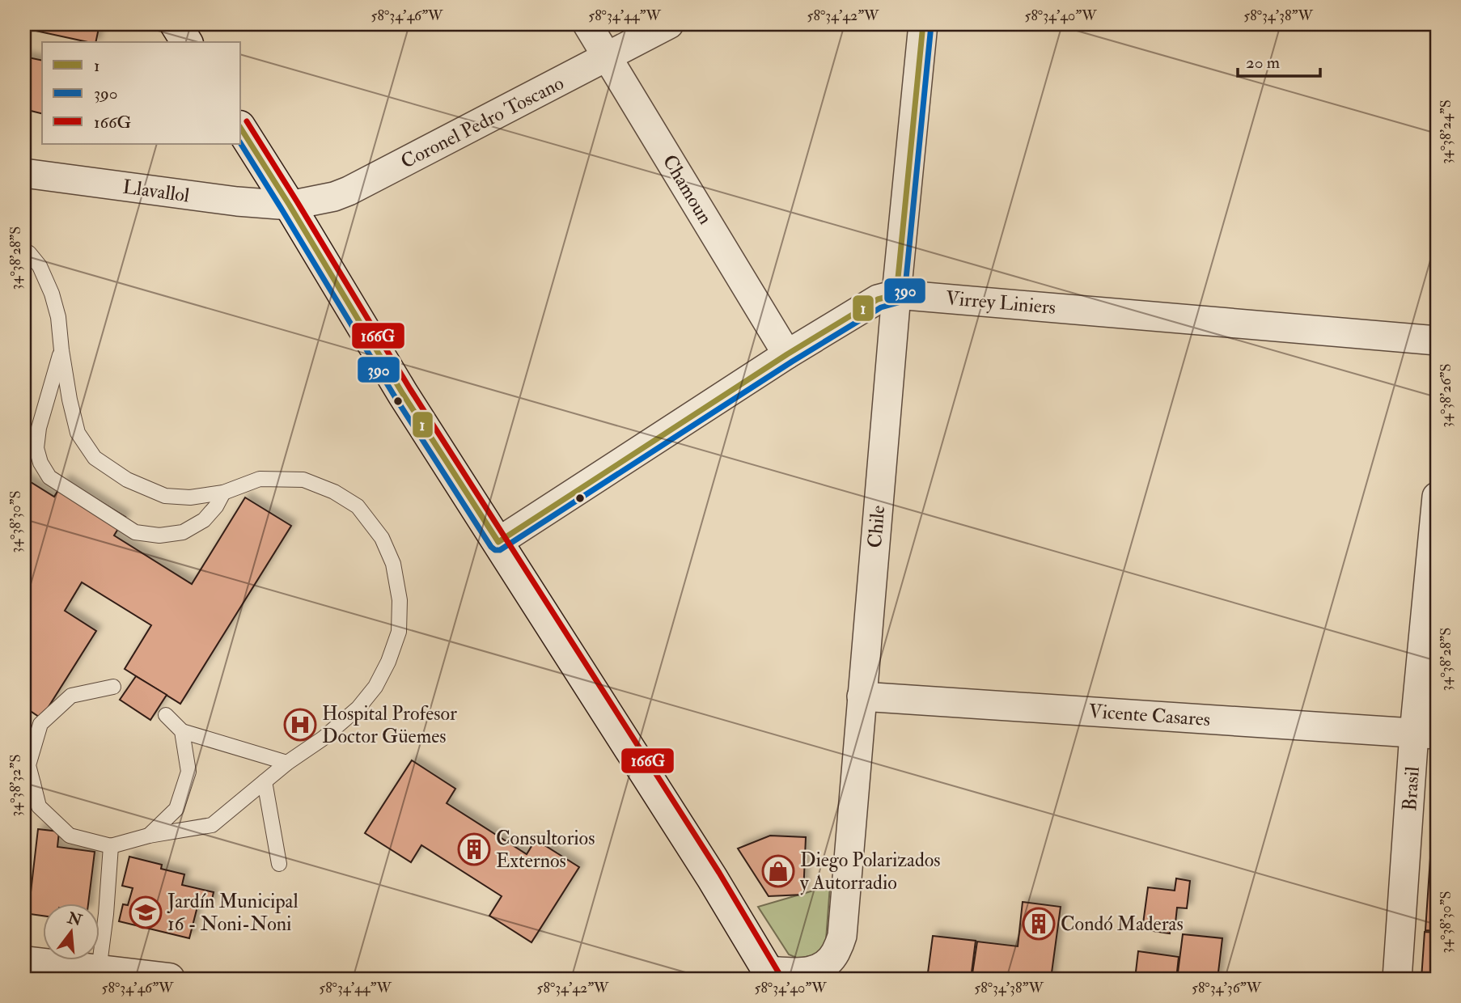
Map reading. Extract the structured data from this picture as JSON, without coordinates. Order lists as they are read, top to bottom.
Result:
{
  "streets": {
    "street": [
      "Coronel Pedro Toscano",
      "Chamoun",
      "Llavallol",
      "Virrey Liniers",
      "Chile",
      "Vicente Casares",
      "Brasil"
    ]
  },
  "crossings": [
    ["Coronel Pedro Toscano", "Chamoun"],
    ["Coronel Pedro Toscano", "Llavallol"],
    ["Chamoun", "Virrey Liniers"],
    ["Virrey Liniers", "Chile"],
    ["Chile", "Vicente Casares"],
    ["Vicente Casares", "Brasil"]
  ],
  "places": {
    "hospital": ["Hospital Profesor Doctor Güemes"],
    "building": ["Consultorios Externos", "Condó Maderas"],
    "shop": ["Diego Polarizados y Autorradio"],
    "school or university": ["Jardín Municipal 16 - Noni-Noni"]
  },
  "lines": ["transit line 1", "transit line 390", "transit line 166G"],
  "legend": ["1", "390", "166G"],
  "scale_bar": "20 m",
  "north": "top",
  "coordinates": [
    "58°34'46\"W",
    "58°34'44\"W",
    "58°34'42\"W",
    "58°34'40\"W",
    "58°34'38\"W",
    "34°38'24\"S",
    "34°38'28\"S",
    "34°38'26\"S",
    "34°38'30\"S",
    "34°38'32\"S",
    "58°34'36\"W"
  ]
}
